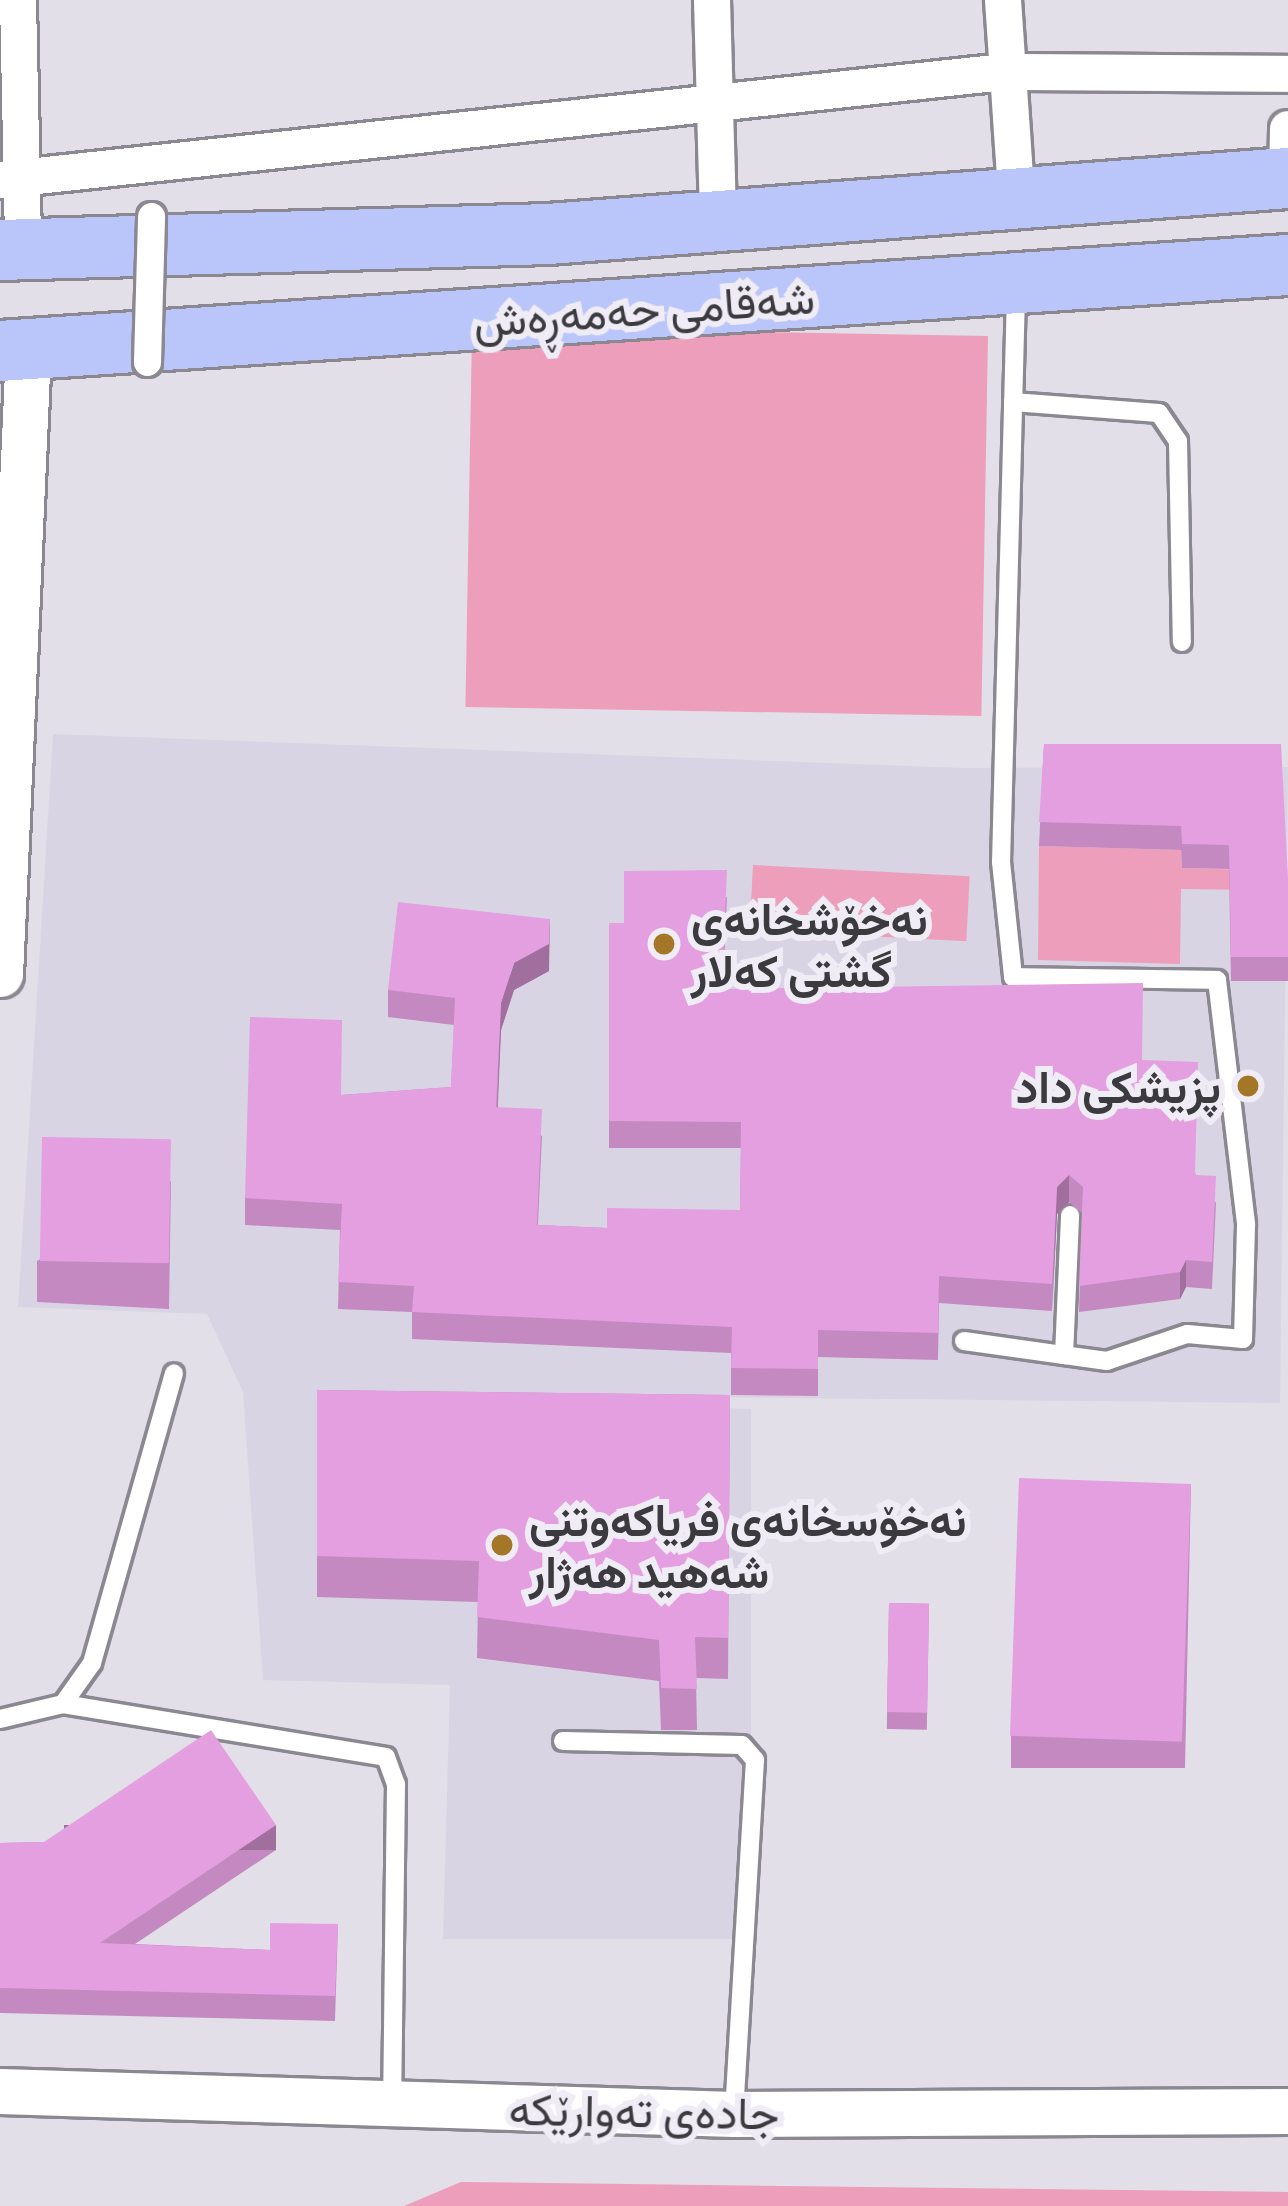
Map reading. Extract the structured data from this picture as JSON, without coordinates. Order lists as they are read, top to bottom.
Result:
{
  "streets": {
    "highway": ["شەقامی حەمەڕەش"],
    "street": ["جادەی تەوارێکە"]
  },
  "places": ["نەخۆشخانەی گشتی کەلار", "پزیشکی داد", "نەخۆسخانەی فریاکەوتنی شەهید هەژار"]
}
